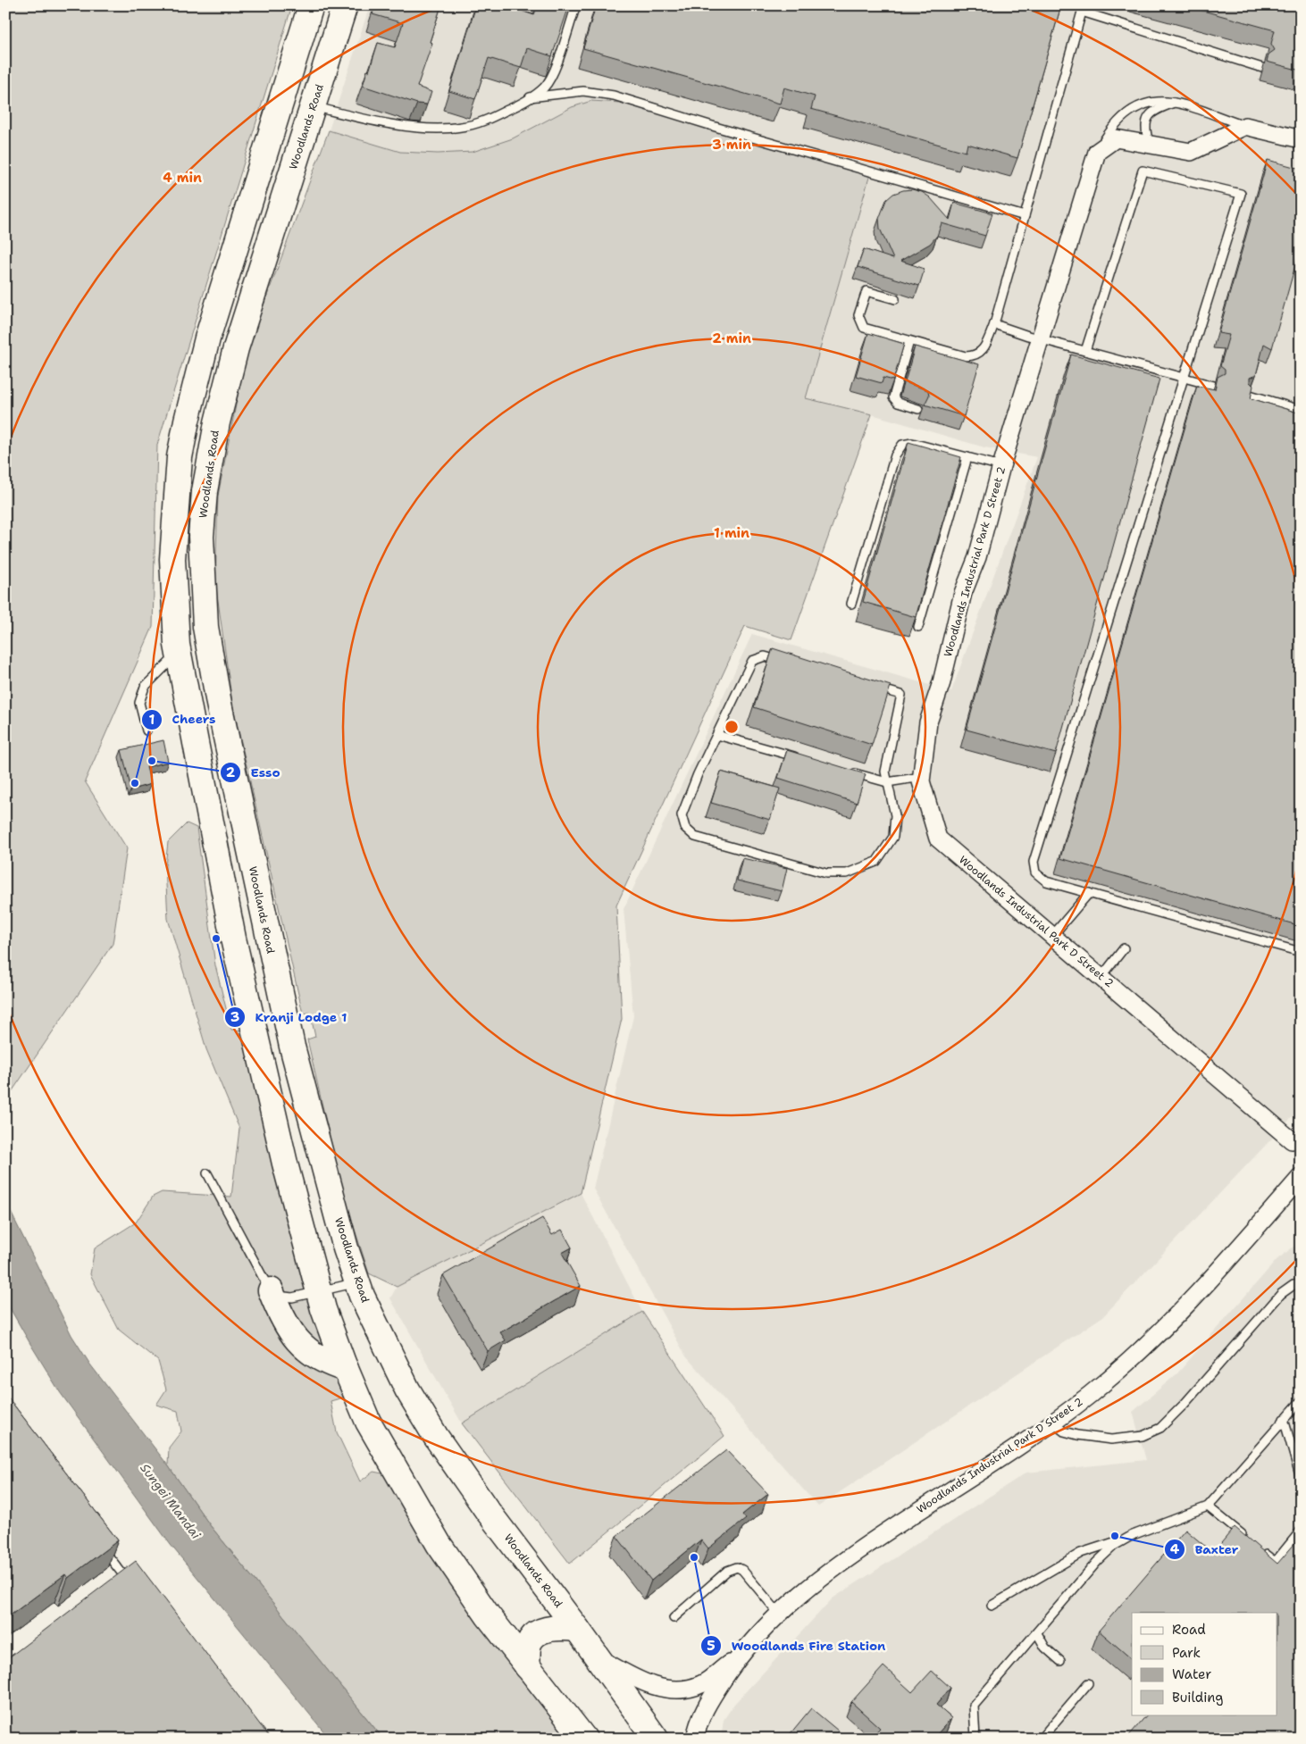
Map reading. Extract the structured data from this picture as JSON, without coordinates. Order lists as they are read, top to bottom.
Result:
{
  "streets": {
    "main road": ["Woodlands Road"],
    "street": ["Woodlands Industrial Park D Street 2"]
  },
  "crossings": [
    ["Woodlands Road", "Woodlands Industrial Park D Street 2"]
  ],
  "water": ["Sungei Mandai"],
  "places": [
    "Esso",
    "Cheers",
    "Kranji Lodge 1",
    "Baxter",
    "Woodlands Fire Station"
  ],
  "legend": [
    "Road",
    "Park",
    "Water",
    "Building"
  ],
  "rings": [
    "3 min",
    "4 min",
    "2 min",
    "1 min"
  ]
}
